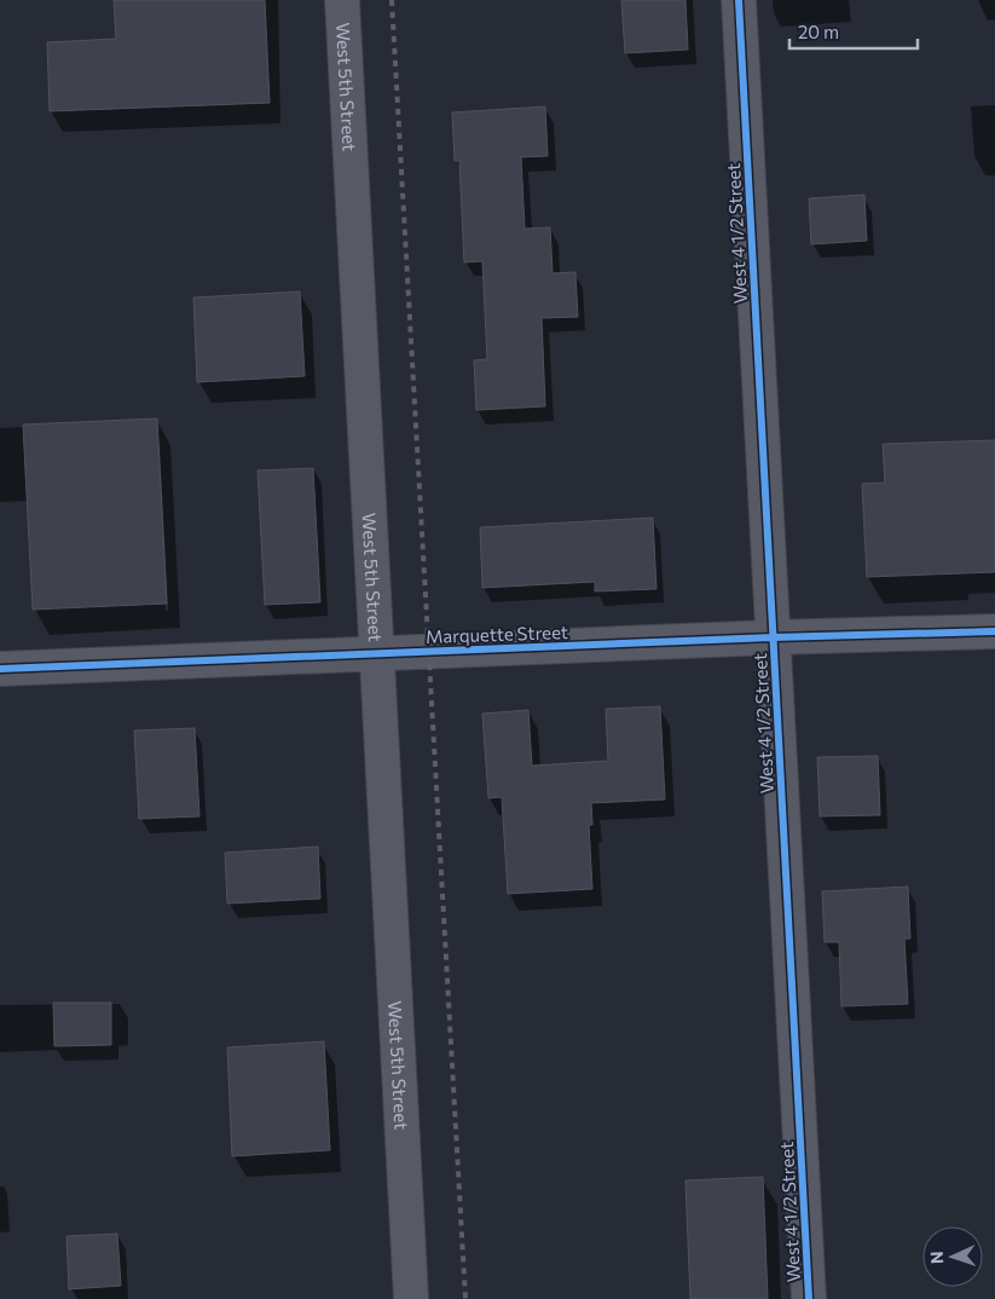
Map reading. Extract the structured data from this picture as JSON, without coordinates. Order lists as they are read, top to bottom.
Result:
{
  "streets": {
    "street": ["West 5th Street", "West 4 1/2 Street", "Marquette Street"]
  },
  "crossings": [
    ["West 5th Street", "Marquette Street"],
    ["West 4 1/2 Street", "Marquette Street"]
  ],
  "scale_bar": "20 m",
  "north": "left"
}
